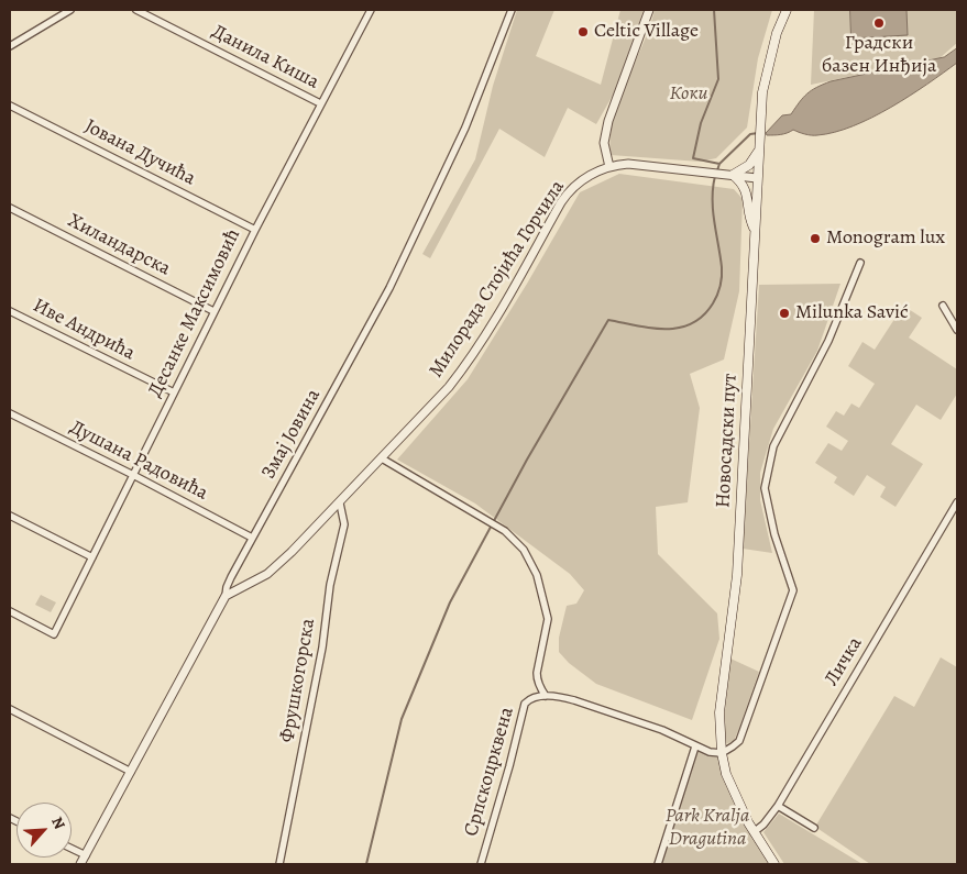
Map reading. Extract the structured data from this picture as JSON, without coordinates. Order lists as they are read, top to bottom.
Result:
{
  "streets": {
    "main road": ["Новосадски пут"],
    "street": [
      "Данила Киша",
      "Јована Дучића",
      "Хиландарска",
      "Милорада Стојића Горчила",
      "Десанке Максимовић",
      "Иве Андрића",
      "Змај Јовина",
      "Душана Радовића",
      "Личка",
      "Фрушкогорска",
      "Српскоцрквена"
    ]
  },
  "crossings": [
    ["Данила Киша", "Десанке Максимовић"],
    ["Јована Дучића", "Десанке Максимовић"],
    ["Хиландарска", "Десанке Максимовић"],
    ["Милорада Стојића Горчила", "Змај Јовина"],
    ["Милорада Стојића Горчила", "Фрушкогорска"],
    ["Десанке Максимовић", "Иве Андрића"],
    ["Десанке Максимовић", "Душана Радовића"],
    ["Змај Јовина", "Душана Радовића"],
    ["Новосадски пут", "Личка"]
  ],
  "parks": ["Коки", "Park Kralja Dragutina"],
  "places": [
    "Градски базен Инђија",
    "Celtic Village",
    "Monogram lux",
    "Milunka Savić"
  ],
  "north": "top right"
}
